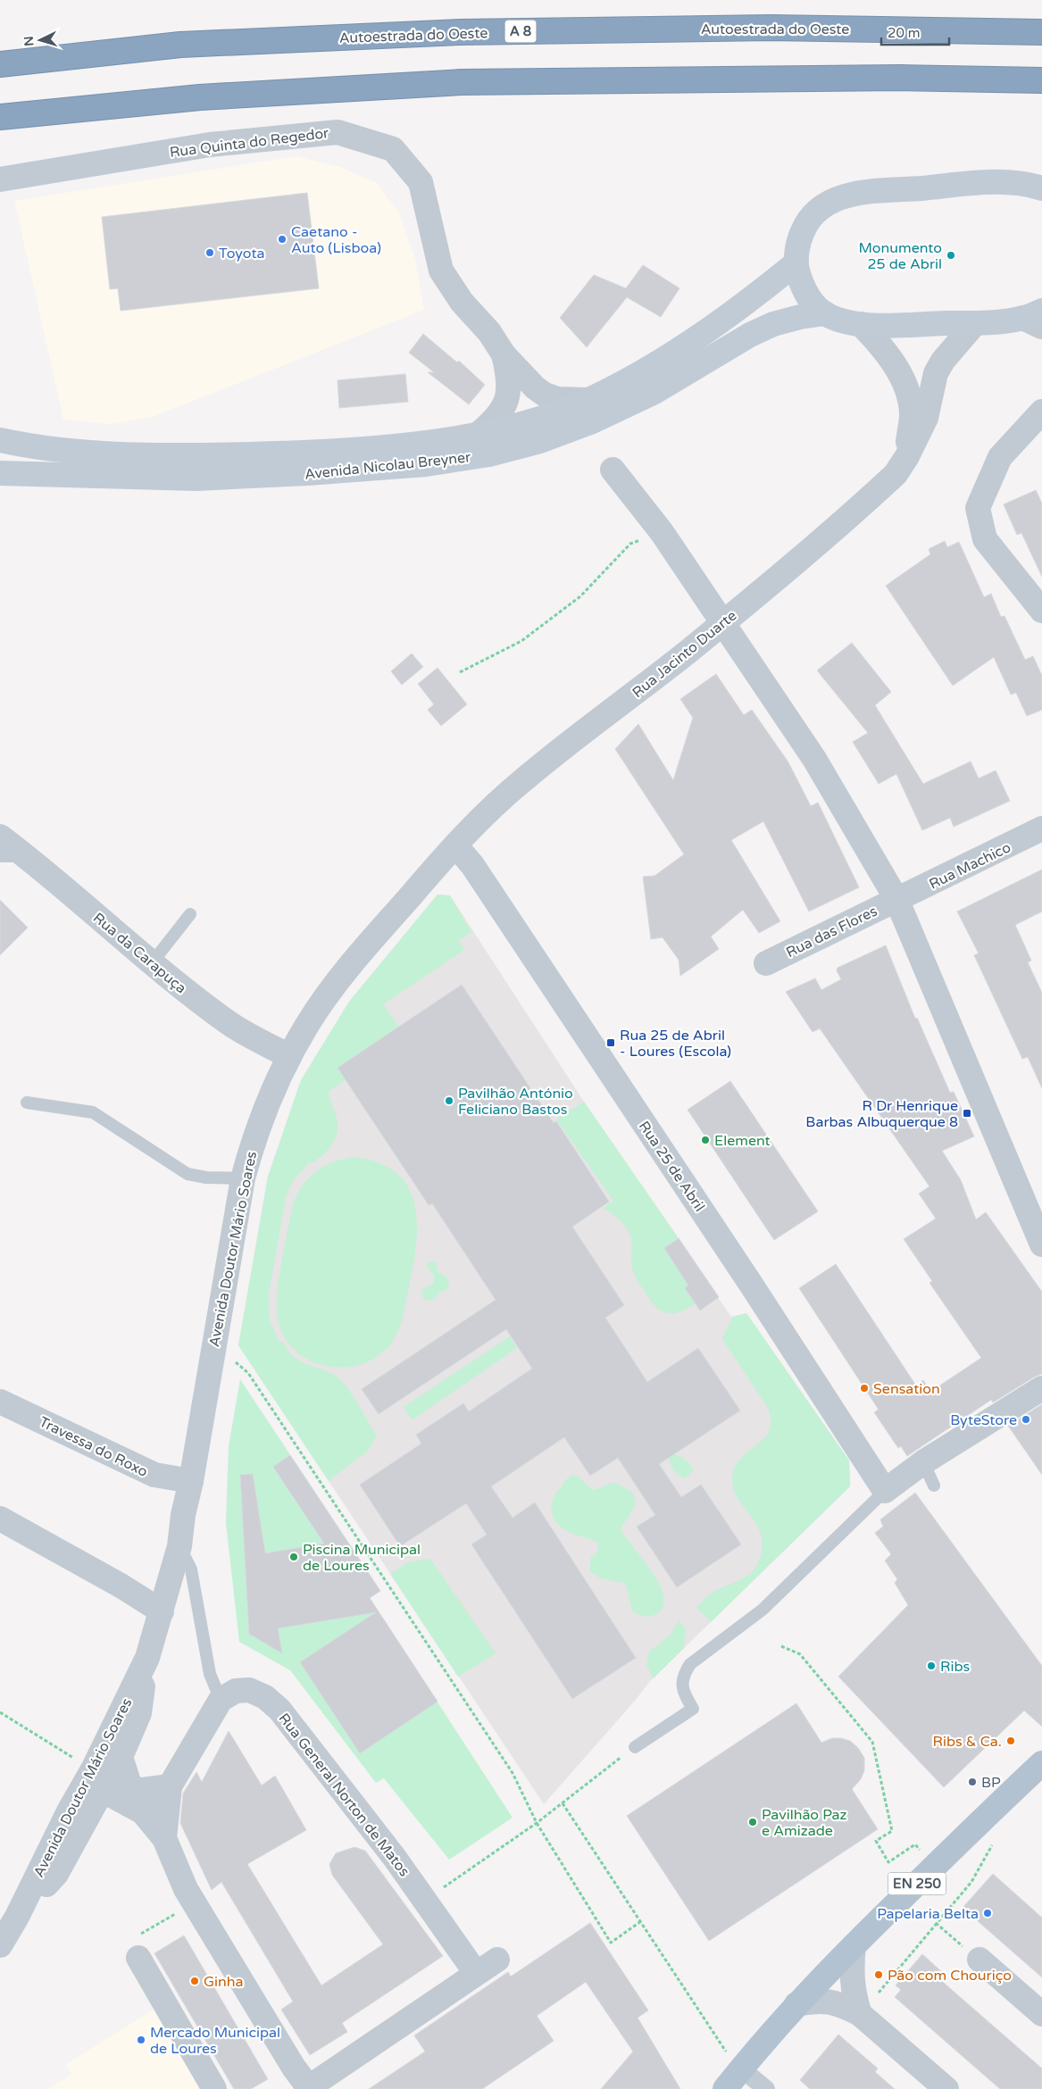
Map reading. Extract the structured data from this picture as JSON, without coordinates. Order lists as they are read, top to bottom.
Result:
{
  "streets": {
    "highway": ["Autoestrada do Oeste", "A 8"],
    "main road": ["Avenida Nicolau Breyner", "EN 250"],
    "street": [
      "Rua Quinta do Regedor",
      "Rua Jacinto Duarte",
      "Rua Machico",
      "Rua das Flores",
      "Rua da Carapuça",
      "Rua 25 de Abril",
      "Avenida Doutor Mário Soares",
      "Travessa do Roxo",
      "Rua General Norton de Matos"
    ]
  },
  "crossings": [
    ["Rua Quinta do Regedor", "Avenida Nicolau Breyner"],
    ["Avenida Nicolau Breyner", "Rua Jacinto Duarte"],
    ["Rua Jacinto Duarte", "Rua 25 de Abril"],
    ["Rua Jacinto Duarte", "Avenida Doutor Mário Soares"],
    ["Rua Machico", "Rua das Flores"],
    ["Rua da Carapuça", "Avenida Doutor Mário Soares"],
    ["Rua 25 de Abril", "Avenida Doutor Mário Soares"],
    ["Avenida Doutor Mário Soares", "Travessa do Roxo"]
  ],
  "places": {
    "other": [
      "Caetano - Auto (Lisboa)",
      "Toyota",
      "Monumento 25 de Abril",
      "Pavilhão António Feliciano Bastos",
      "Element",
      "Sensation",
      "ByteStore",
      "Piscina Municipal de Loures",
      "Ribs",
      "Ribs & Ca.",
      "BP",
      "Pavilhão Paz e Amizade",
      "Papelaria Belta",
      "Pão com Chouriço",
      "Ginha",
      "Mercado Municipal de Loures"
    ],
    "transit": ["Rua 25 de Abril - Loures (Escola)", "R Dr Henrique Barbas Albuquerque 8"]
  },
  "scale_bar": "20 m",
  "north": "left"
}
